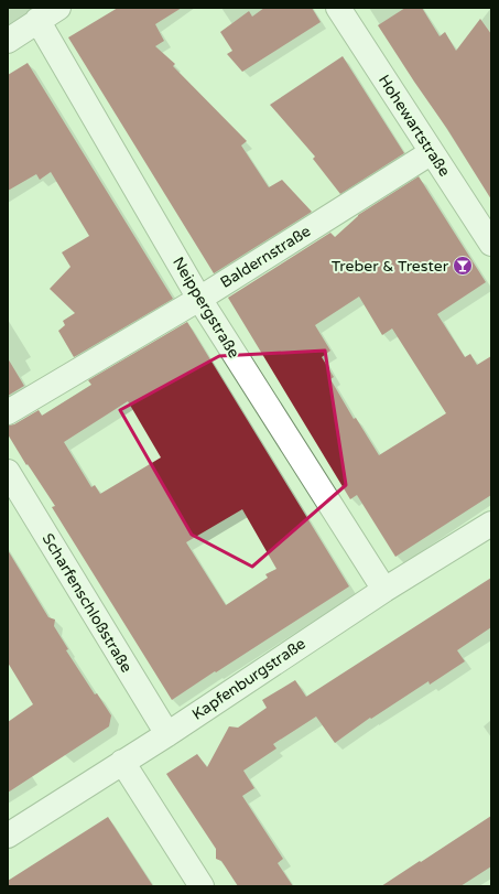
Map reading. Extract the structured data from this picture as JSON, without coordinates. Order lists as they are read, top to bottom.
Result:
{
  "streets": {
    "street": [
      "Hohewartstraße",
      "Baldernstraße",
      "Neippergstraße",
      "Scharfenschloßstraße",
      "Kapfenburgstraße"
    ]
  },
  "crossings": [
    ["Hohewartstraße", "Baldernstraße"],
    ["Baldernstraße", "Neippergstraße"],
    ["Neippergstraße", "Kapfenburgstraße"],
    ["Scharfenschloßstraße", "Kapfenburgstraße"]
  ],
  "places": {
    "bar": ["Treber & Trester"]
  }
}
